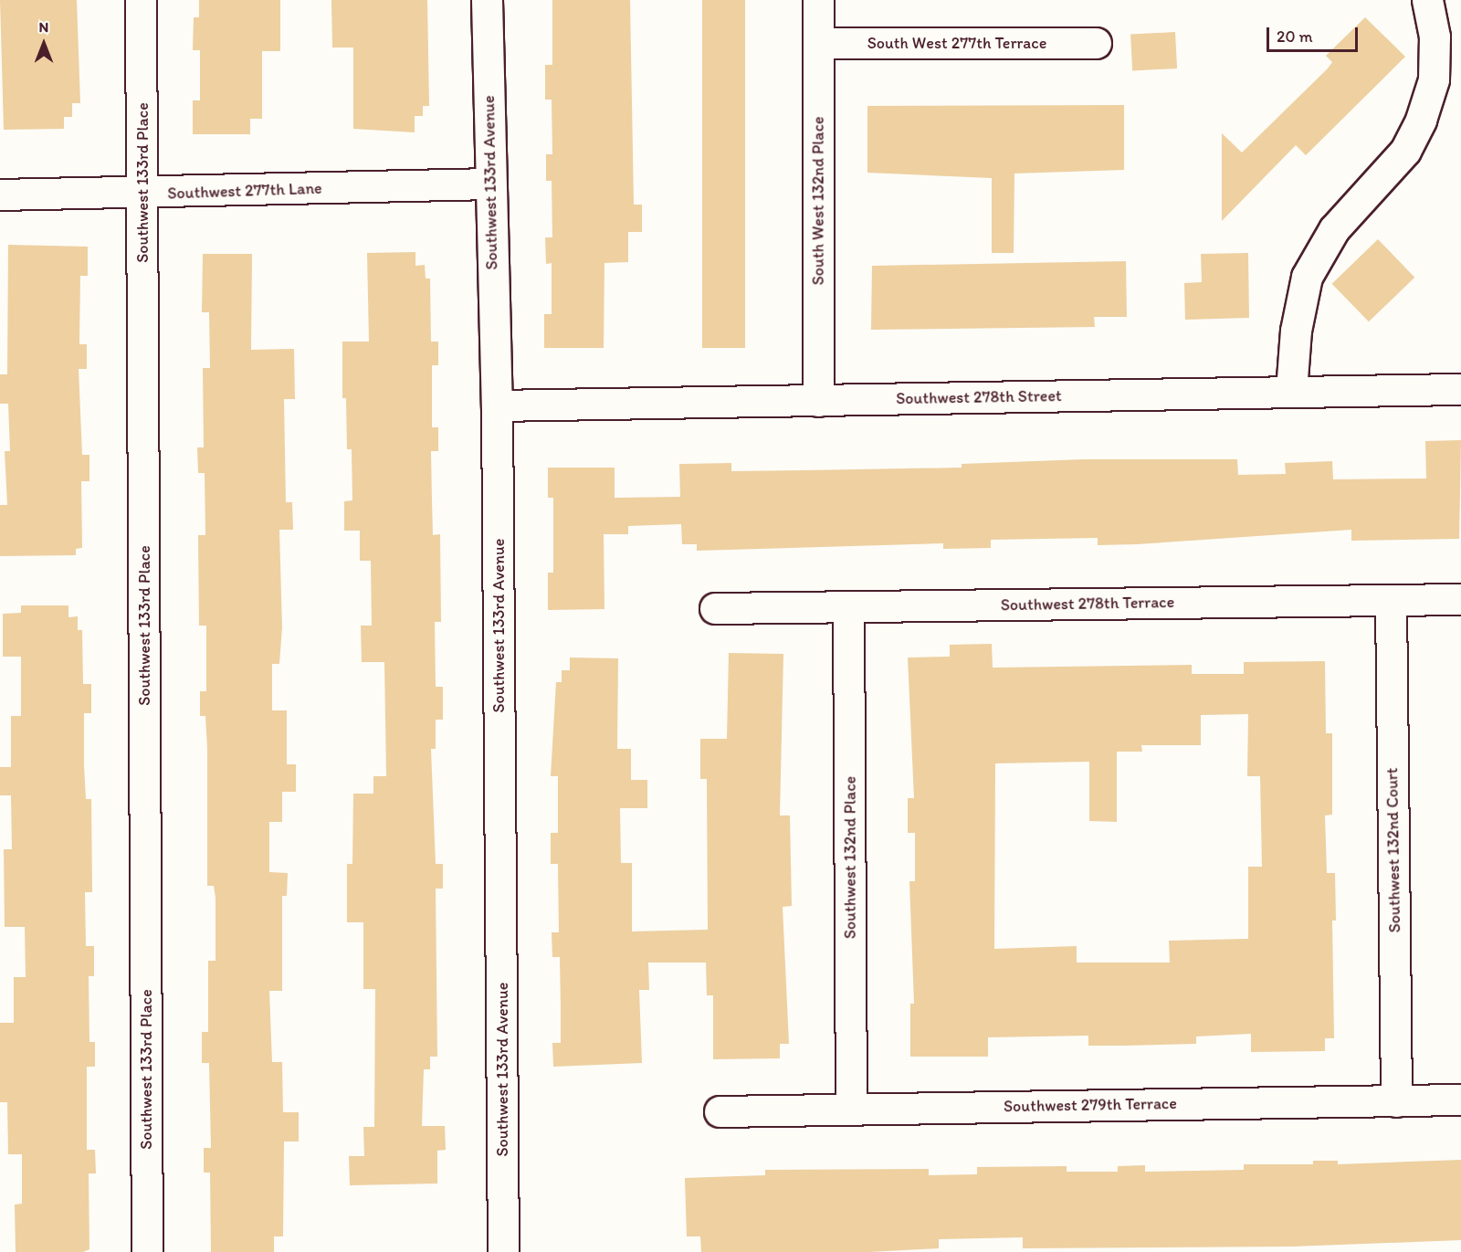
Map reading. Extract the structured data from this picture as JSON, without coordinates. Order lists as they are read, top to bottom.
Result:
{
  "streets": {
    "street": [
      "South West 277th Terrace",
      "Southwest 133rd Place",
      "Southwest 133rd Avenue",
      "Southwest 277th Lane",
      "South West 132nd Place",
      "Southwest 278th Street",
      "Southwest 278th Terrace",
      "Southwest 132nd Court",
      "Southwest 132nd Place",
      "Southwest 279th Terrace"
    ]
  },
  "crossings": [
    ["South West 277th Terrace", "South West 132nd Place"],
    ["Southwest 133rd Place", "Southwest 277th Lane"],
    ["Southwest 133rd Avenue", "Southwest 277th Lane"],
    ["Southwest 133rd Avenue", "Southwest 278th Street"],
    ["South West 132nd Place", "Southwest 278th Street"],
    ["Southwest 278th Terrace", "Southwest 132nd Court"],
    ["Southwest 278th Terrace", "Southwest 132nd Place"],
    ["Southwest 132nd Court", "Southwest 279th Terrace"],
    ["Southwest 132nd Place", "Southwest 279th Terrace"]
  ],
  "scale_bar": "20 m",
  "north": "top"
}
